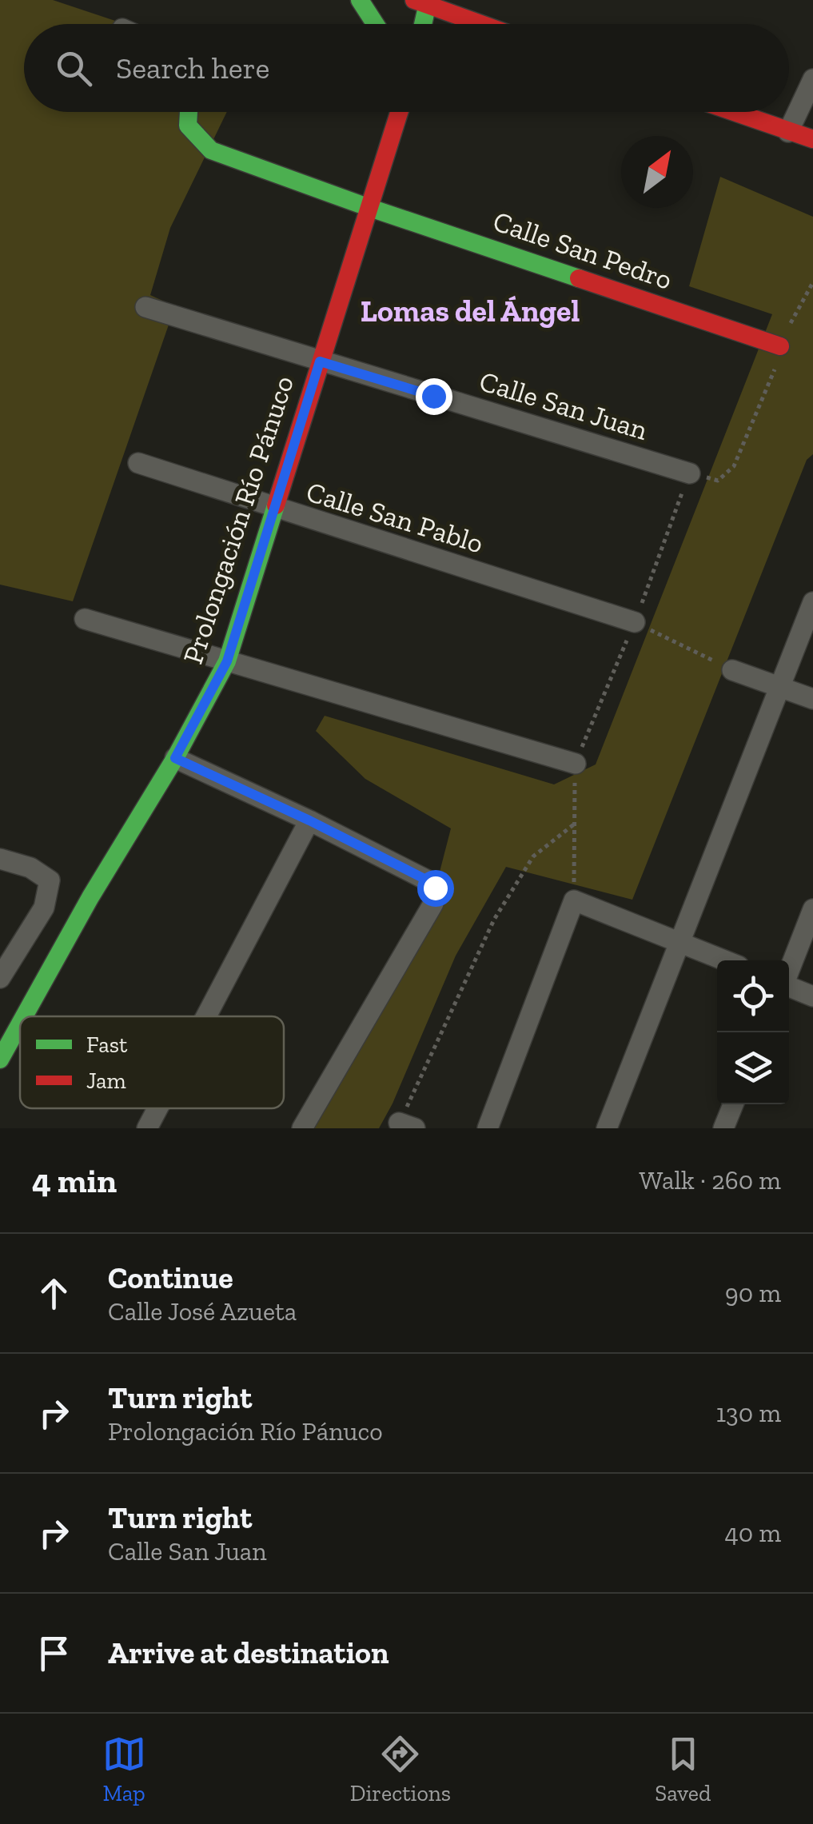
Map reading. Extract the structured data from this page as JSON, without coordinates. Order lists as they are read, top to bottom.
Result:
{
  "streets": {
    "street": [
      "Calle San Pedro",
      "Calle San Juan",
      "Calle San Pablo",
      "Prolongación Río Pánuco"
    ]
  },
  "crossings": [
    ["Calle San Pedro", "Prolongación Río Pánuco"],
    ["Calle San Juan", "Prolongación Río Pánuco"],
    ["Calle San Pablo", "Prolongación Río Pánuco"]
  ],
  "districts": ["Lomas del Ángel"],
  "legend": ["Fast", "Jam"],
  "north": "top right",
  "page": {
    "search": "Search here",
    "heading": ["4 min", "Walk · 260 m"],
    "list": [
      ["Continue", "Calle José Azueta", "90 m"],
      ["Turn right", "Prolongación Río Pánuco", "130 m"],
      ["Turn right", "Calle San Juan", "40 m"],
      "Arrive at destination"
    ],
    "nav": ["Map", "Directions", "Saved"]
  }
}
